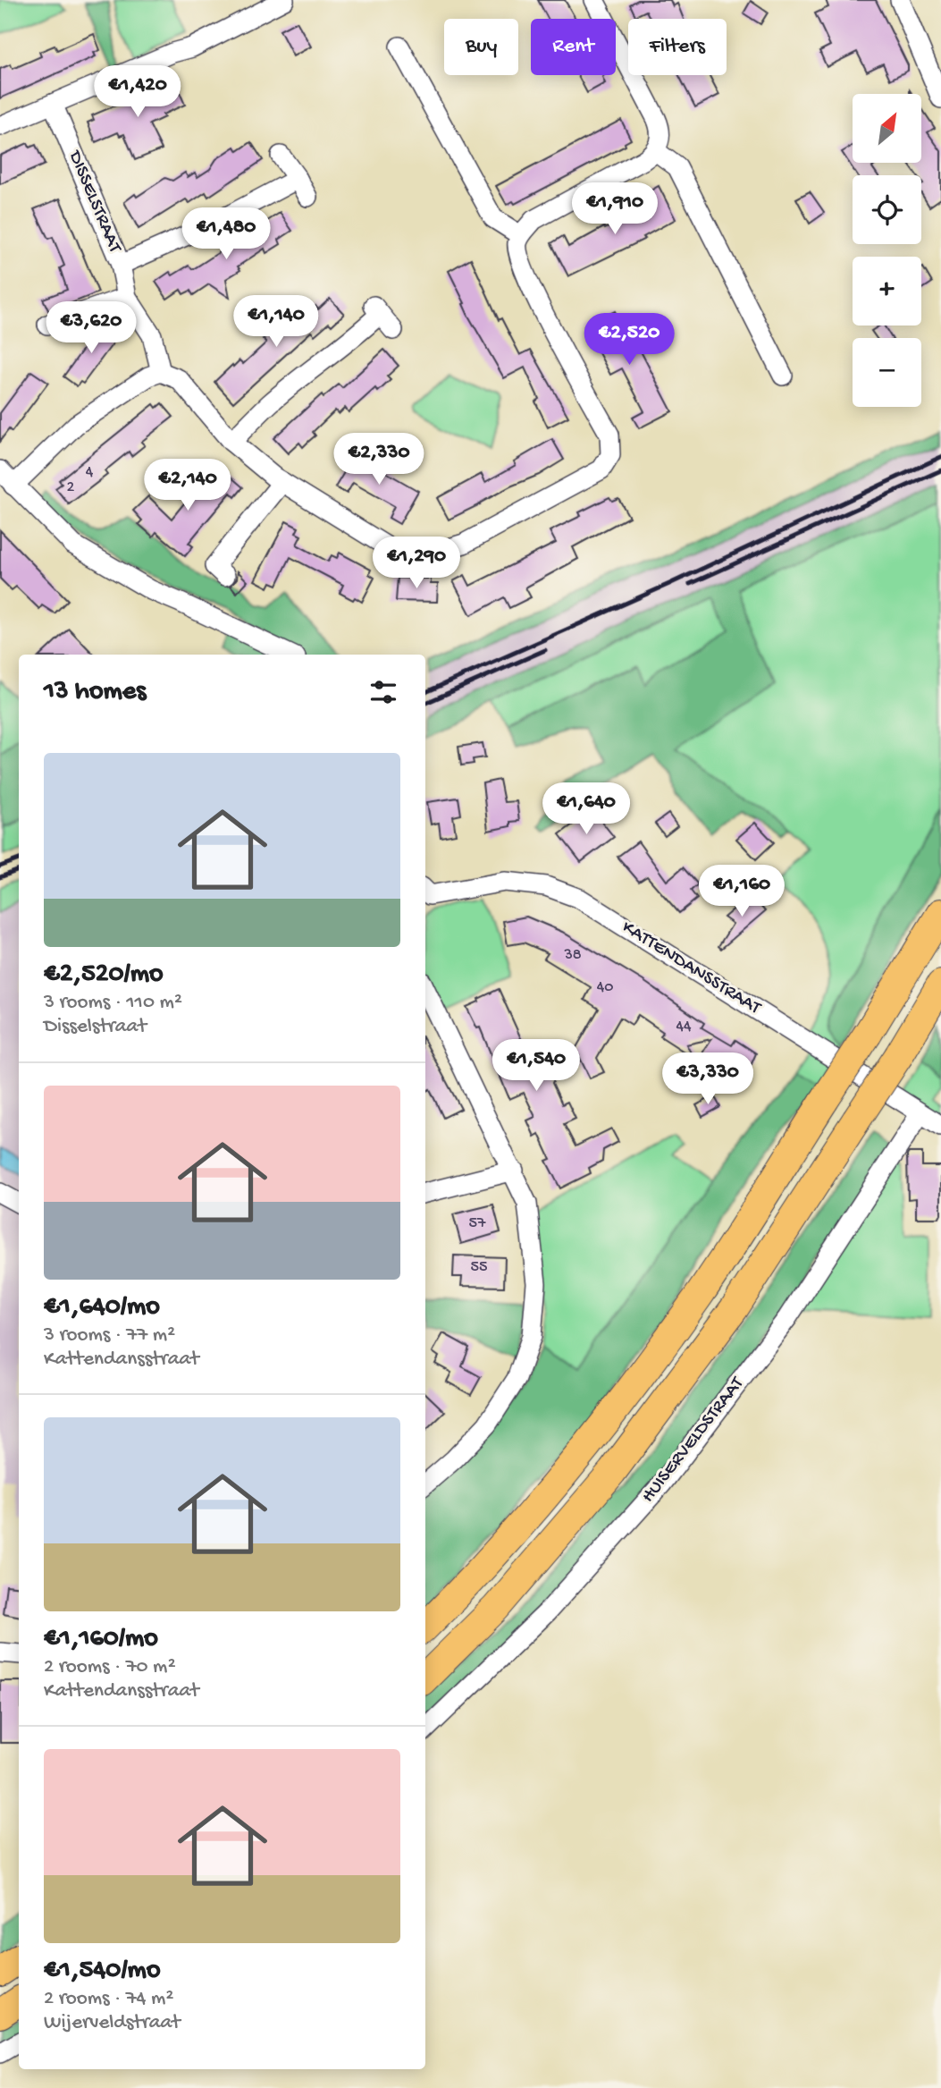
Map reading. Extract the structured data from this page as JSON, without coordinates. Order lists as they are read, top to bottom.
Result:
{
  "streets": {
    "street": ["DISSELSTRAAT", "KATTENDANSSTRAAT", "HUISERVELDSTRAAT"]
  },
  "crossings": [
    ["KATTENDANSSTRAAT", "HUISERVELDSTRAAT"]
  ],
  "house_numbers": [
    "4",
    "2",
    "38",
    "40",
    "44",
    "57",
    "55"
  ],
  "north": "top right",
  "page": {
    "chip": ["Buy", "Rent", "Filters"],
    "price": [
      "€1,420",
      "€1,910",
      "€1,480",
      "€1,140",
      "€3,620",
      "€2,520",
      "€2,330",
      "€2,140",
      "€1,290",
      "€1,640",
      "€1,160",
      "€1,540",
      "€3,330"
    ],
    "map_buttons": ["+", "−"],
    "heading": "13 homes",
    "list": [
      {
        "name": "€2,520/mo",
        "note": "3 rooms · 110 m² · Disselstraat"
      },
      {
        "name": "€1,640/mo",
        "note": "3 rooms · 77 m² · Kattendansstraat"
      },
      {
        "name": "€1,160/mo",
        "note": "2 rooms · 70 m² · Kattendansstraat"
      },
      {
        "name": "€1,540/mo",
        "note": "2 rooms · 74 m² · Wijerveldstraat"
      }
    ]
  }
}
